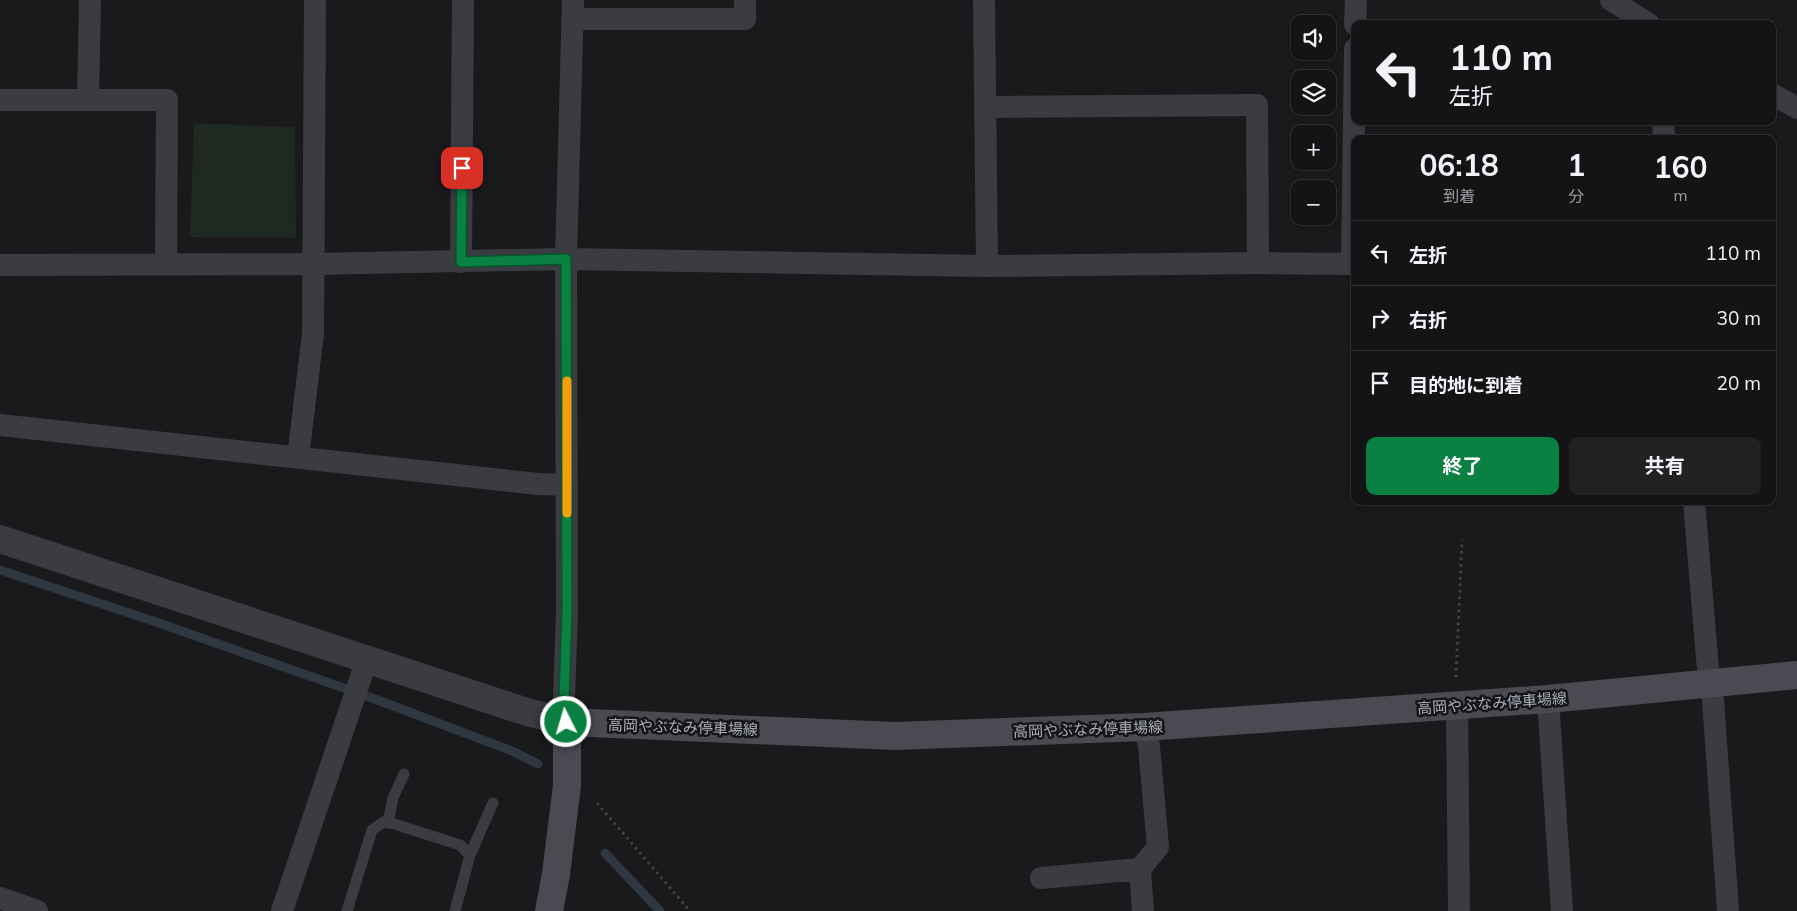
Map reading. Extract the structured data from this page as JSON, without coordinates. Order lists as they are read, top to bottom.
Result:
{
  "streets": {
    "main road": ["高岡やぶなみ停車場線"]
  },
  "page": {
    "map_buttons": ["+", "−"],
    "turn": ["110 m", "左折"],
    "eta": [
      "06:18",
      "到着",
      "1",
      "分",
      "160",
      "m"
    ],
    "list": [
      {
        "name": "左折",
        "value": "110 m"
      },
      {
        "name": "右折",
        "value": "30 m"
      },
      {
        "name": "目的地に到着",
        "value": "20 m"
      }
    ],
    "buttons": ["終了", "共有"]
  }
}
